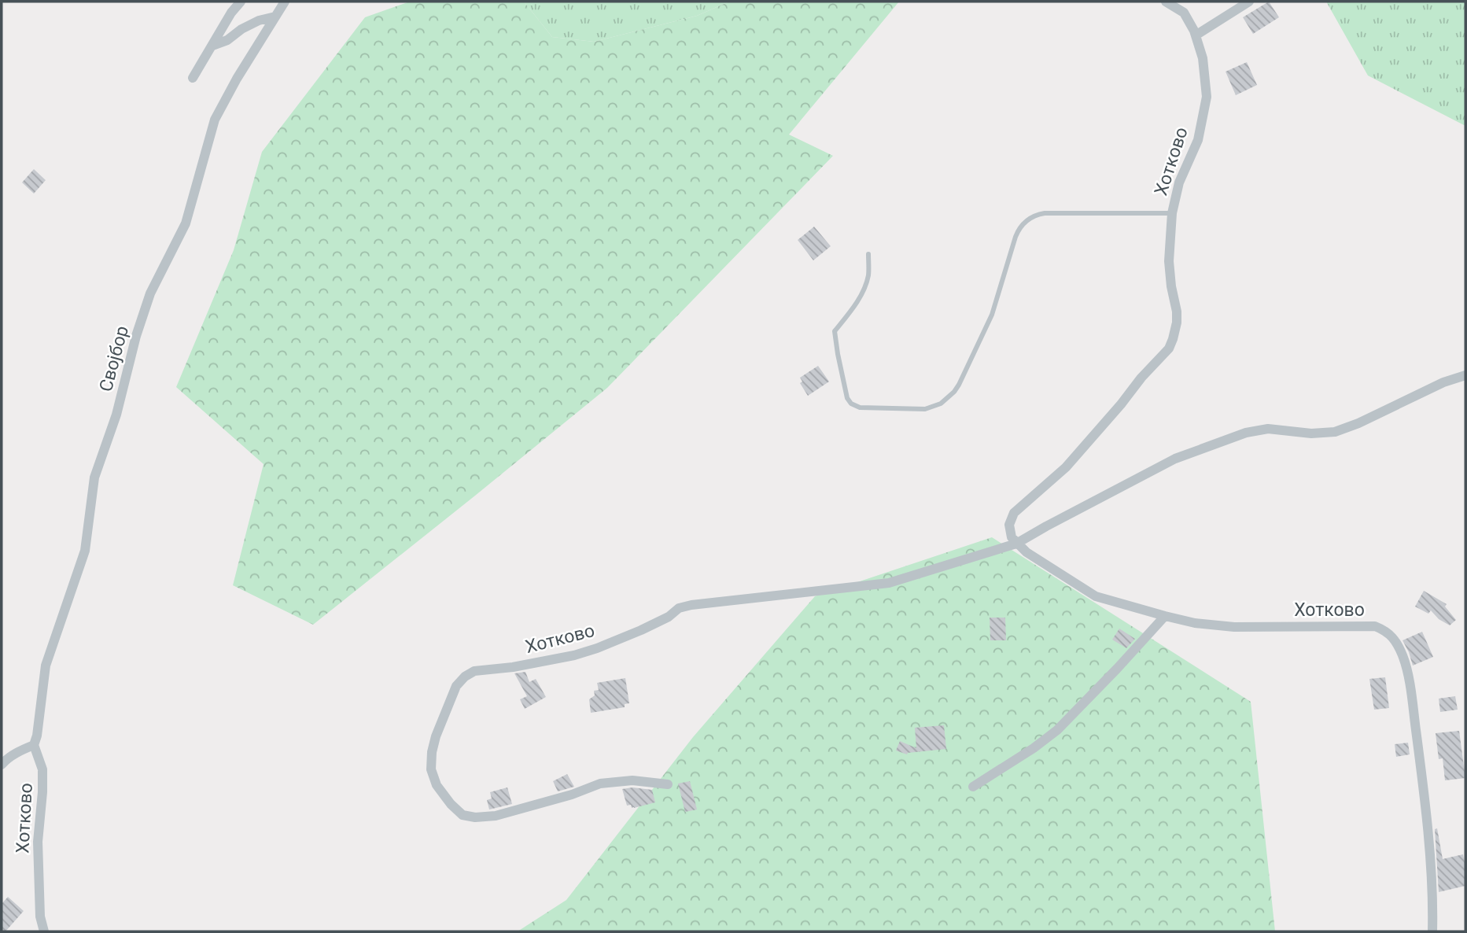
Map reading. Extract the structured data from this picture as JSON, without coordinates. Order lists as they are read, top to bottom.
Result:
{
  "streets": {
    "street": ["Хотково", "Својбор"]
  },
  "crossings": [
    ["Хотково", "Својбор"]
  ]
}
